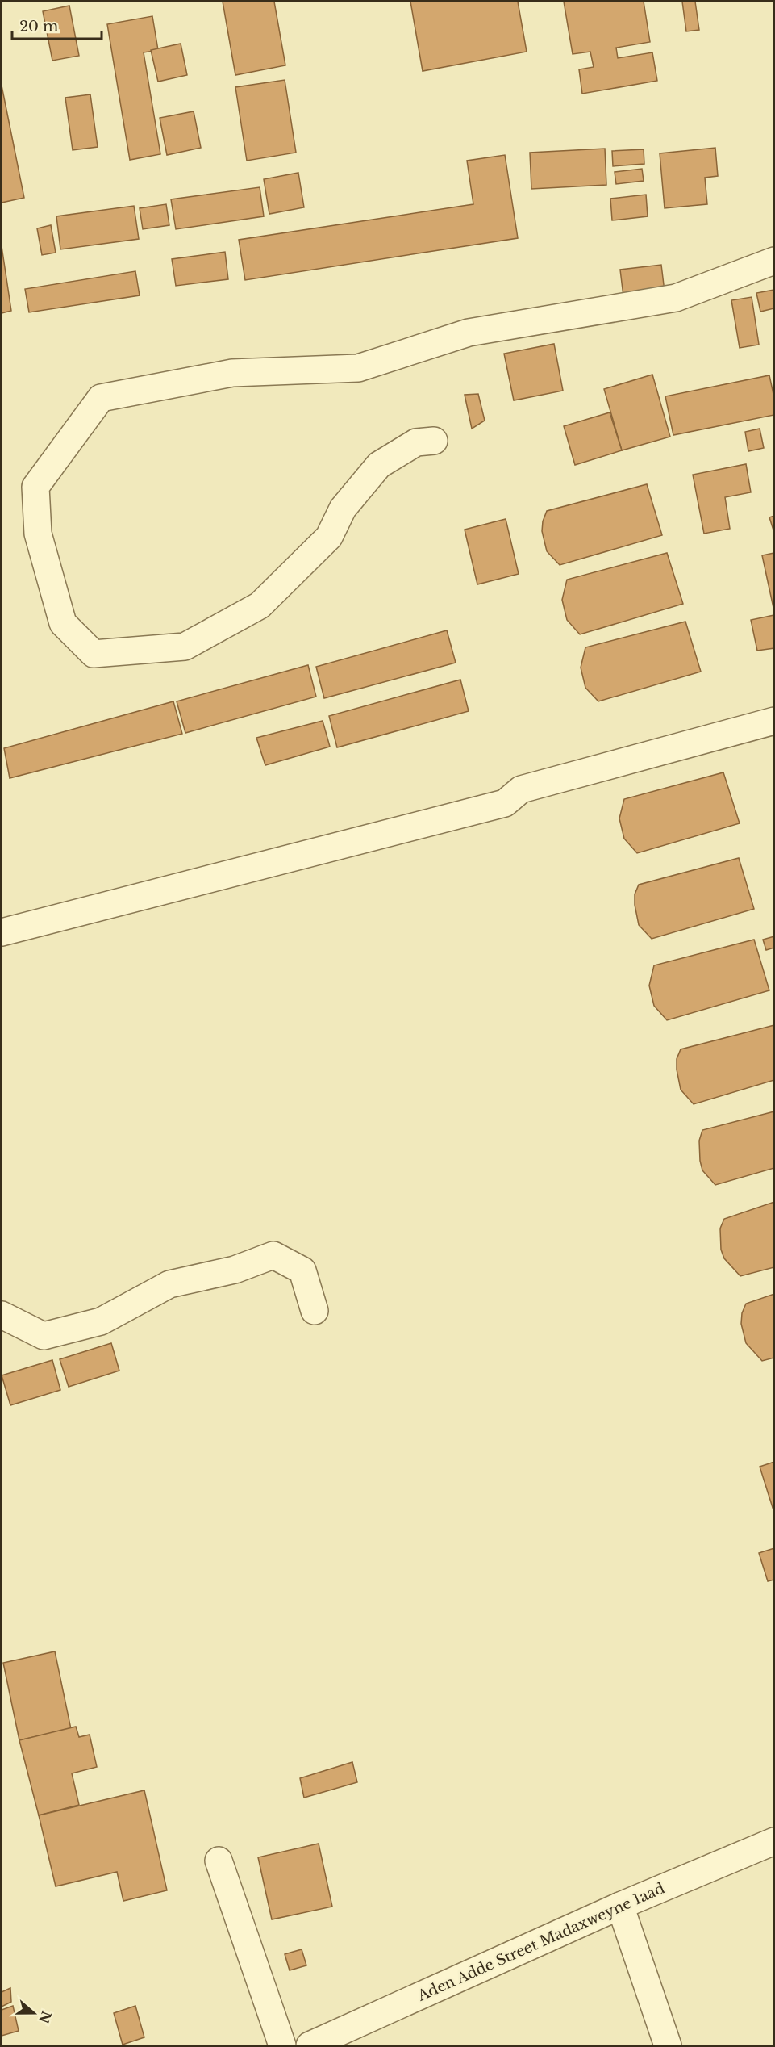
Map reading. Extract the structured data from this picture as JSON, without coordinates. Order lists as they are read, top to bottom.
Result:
{
  "streets": {
    "street": ["Aden Adde Street Madaxweyne 1aad"]
  },
  "scale_bar": "20 m",
  "north": "right"
}
